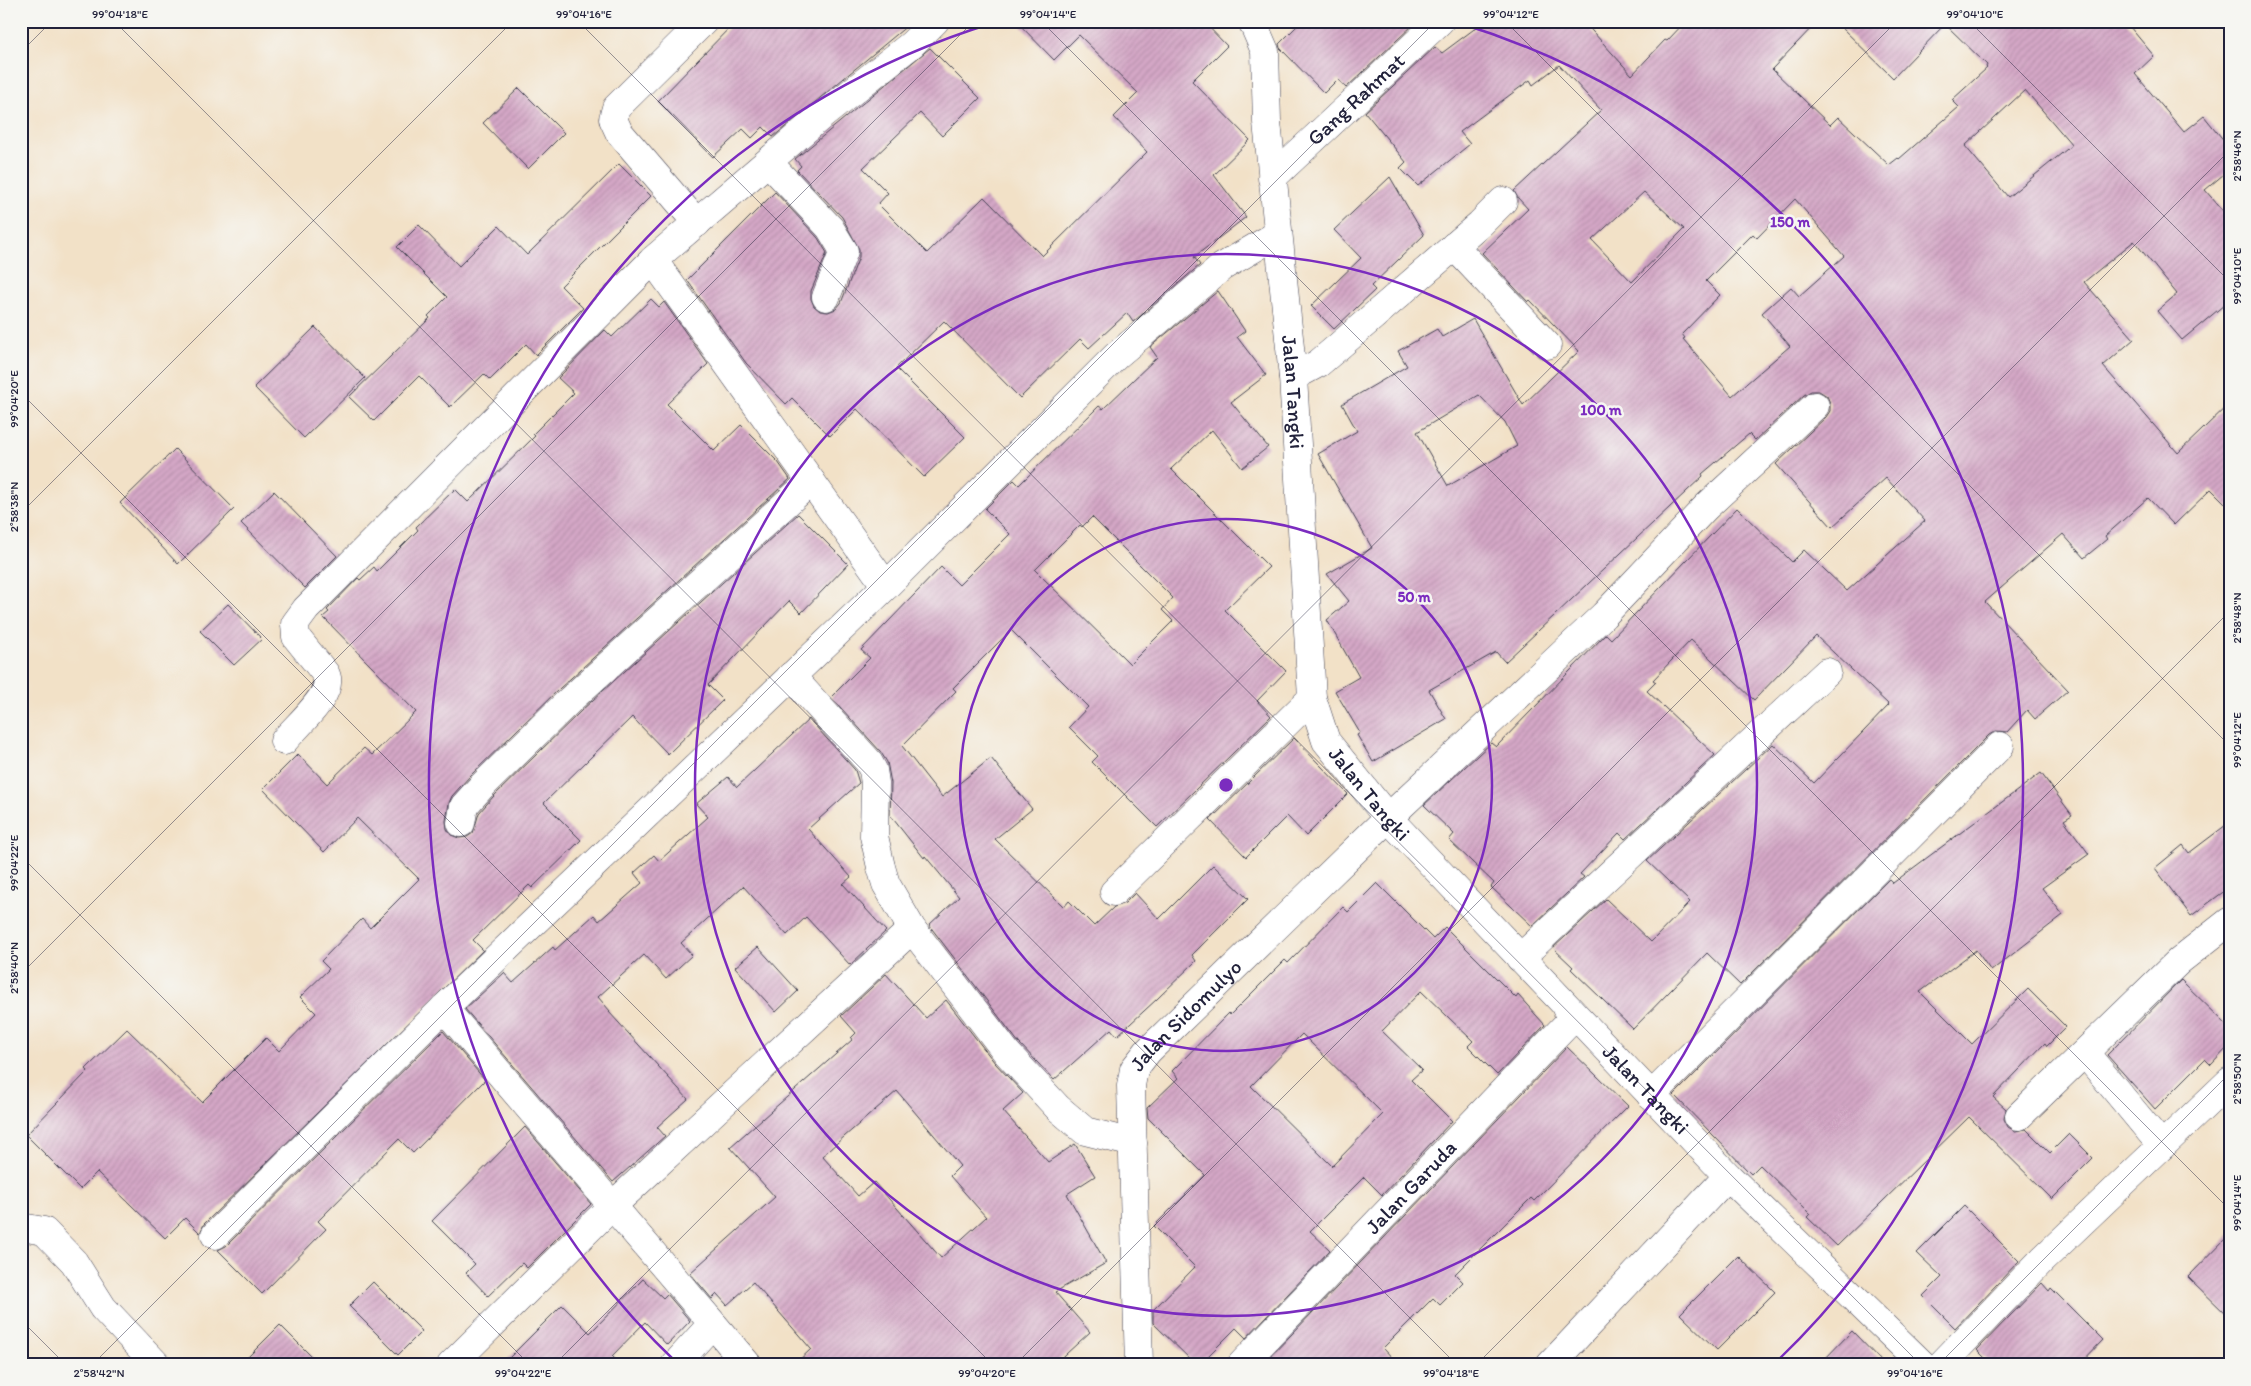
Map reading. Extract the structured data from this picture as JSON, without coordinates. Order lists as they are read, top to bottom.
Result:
{
  "streets": {
    "street": [
      "Gang Rahmat",
      "Jalan Tangki",
      "Jalan Sidomulyo",
      "Jalan Garuda"
    ]
  },
  "crossings": [
    ["Gang Rahmat", "Jalan Tangki"],
    ["Jalan Tangki", "Jalan Sidomulyo"],
    ["Jalan Tangki", "Jalan Garuda"]
  ],
  "coordinates": [
    "99°04'18\"E",
    "99°04'16\"E",
    "99°04'14\"E",
    "99°04'12\"E",
    "99°04'10\"E",
    "2°58'46\"N",
    "99°04'20\"E",
    "2°58'38\"N",
    "2°58'48\"N",
    "99°04'22\"E",
    "2°58'40\"N",
    "2°58'50\"N",
    "2°58'42\"N"
  ],
  "rings": ["150 m", "100 m", "50 m"]
}
